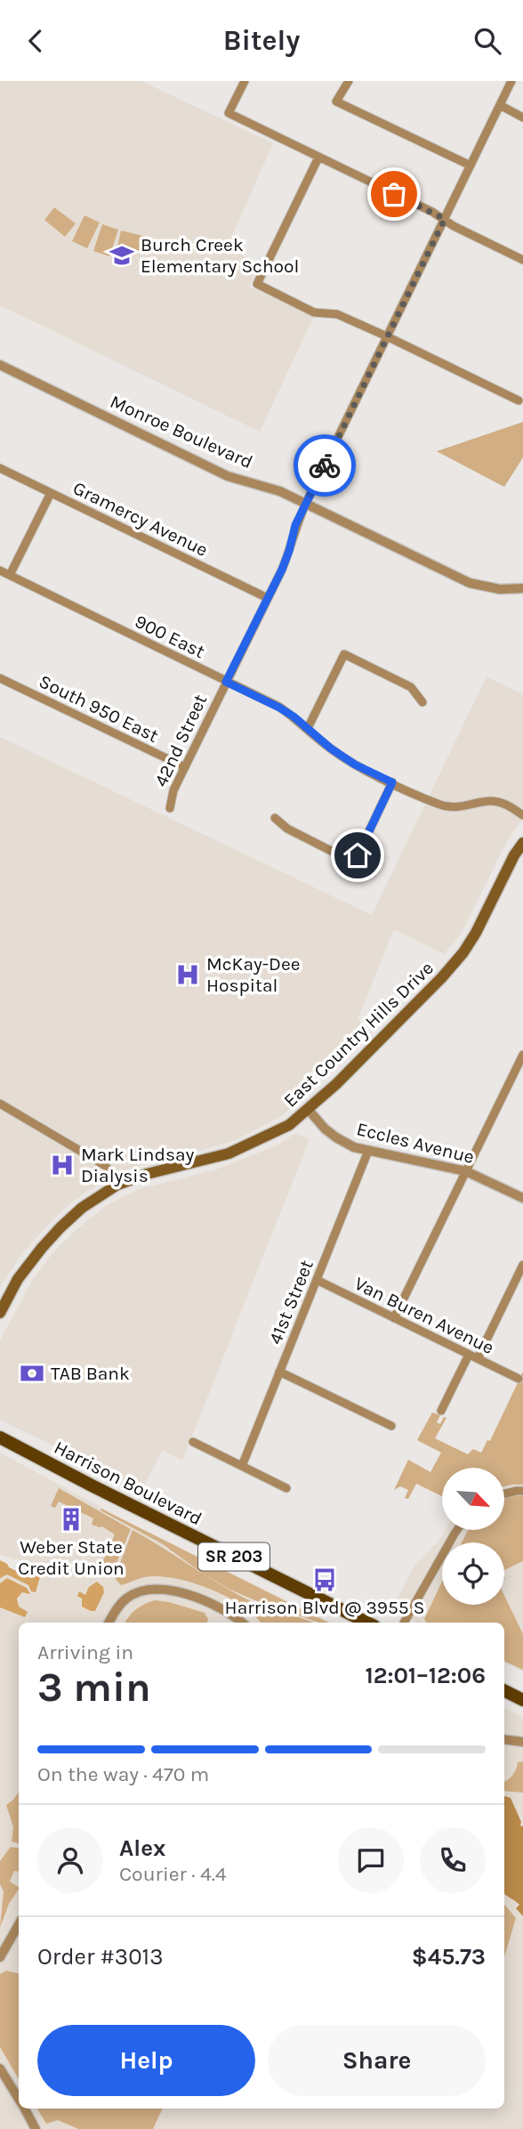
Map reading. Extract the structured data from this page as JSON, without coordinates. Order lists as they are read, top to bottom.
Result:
{
  "streets": {
    "main road": ["East Country Hills Drive", "Harrison Boulevard", "SR 203"],
    "street": [
      "Monroe Boulevard",
      "Gramercy Avenue",
      "900 East",
      "South 950 East",
      "42nd Street",
      "Eccles Avenue",
      "41st Street",
      "Van Buren Avenue"
    ]
  },
  "crossings": [
    ["Monroe Boulevard", "42nd Street"],
    ["Gramercy Avenue", "42nd Street"],
    ["900 East", "42nd Street"],
    ["South 950 East", "42nd Street"],
    ["East Country Hills Drive", "Eccles Avenue"],
    ["Eccles Avenue", "41st Street"],
    ["41st Street", "Van Buren Avenue"]
  ],
  "places": {
    "school or university": ["Burch Creek Elementary School"],
    "hospital": ["McKay-Dee Hospital", "Mark Lindsay Dialysis"],
    "bank": ["TAB Bank"],
    "building": ["Weber State Credit Union"],
    "bus stop": ["Harrison Blvd @ 3955 S"]
  },
  "north": "bottom right",
  "page": {
    "header": "Bitely",
    "heading": ["3 min", "Arriving in", "12:01–12:06"],
    "panel": [
      "Alex",
      "Courier · 4.4",
      "Order #3013",
      "$45.73"
    ],
    "bar": "On the way · 470 m",
    "buttons": ["Help", "Share"]
  }
}
